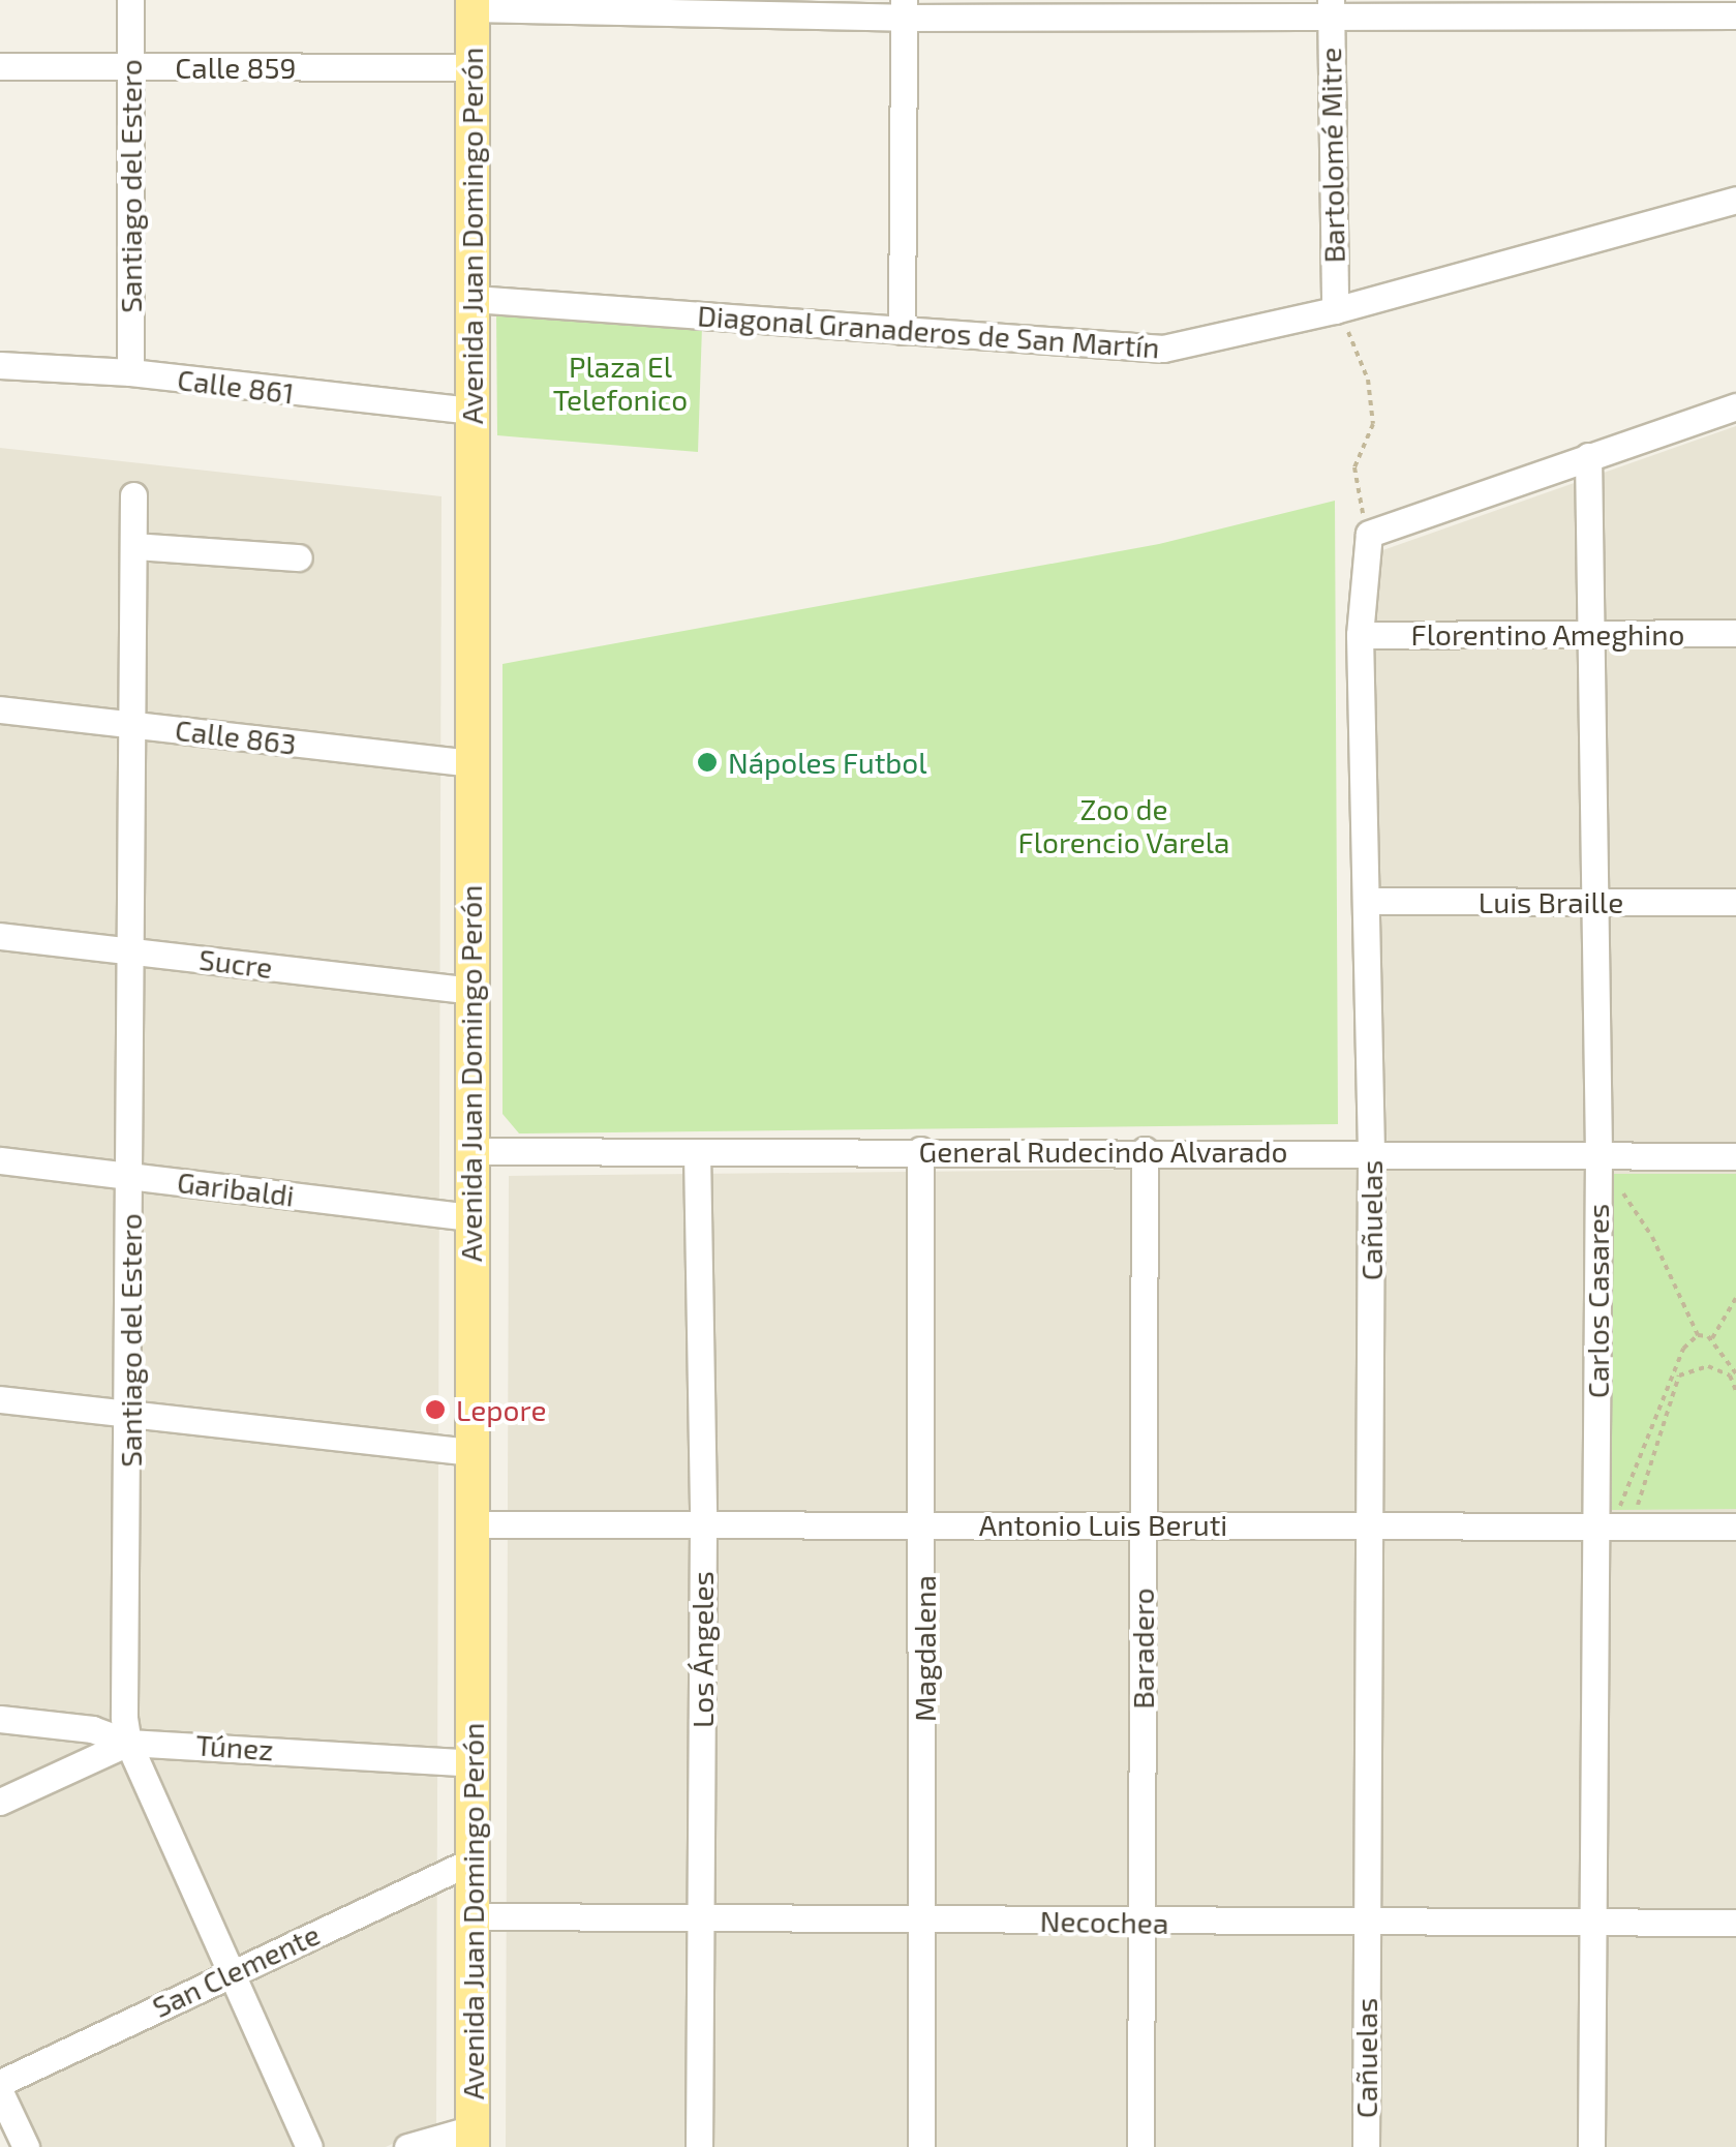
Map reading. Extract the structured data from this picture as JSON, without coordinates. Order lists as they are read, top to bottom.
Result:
{
  "streets": {
    "main road": ["Avenida Juan Domingo Perón"],
    "street": [
      "Calle 859",
      "Bartolomé Mitre",
      "Santiago del Estero",
      "Diagonal Granaderos de San Martín",
      "Calle 861",
      "Florentino Ameghino",
      "Calle 863",
      "Luis Braille",
      "Sucre",
      "General Rudecindo Alvarado",
      "Garibaldi",
      "Cañuelas",
      "Carlos Casares",
      "Antonio Luis Beruti",
      "Magdalena",
      "Baradero",
      "Los Ángeles",
      "Túnez",
      "Necochea",
      "San Clemente"
    ]
  },
  "crossings": [
    ["Calle 859", "Santiago del Estero"],
    ["Calle 859", "Avenida Juan Domingo Perón"],
    ["Bartolomé Mitre", "Diagonal Granaderos de San Martín"],
    ["Santiago del Estero", "Calle 861"],
    ["Santiago del Estero", "Calle 863"],
    ["Santiago del Estero", "Sucre"],
    ["Santiago del Estero", "Garibaldi"],
    ["Santiago del Estero", "Túnez"],
    ["Santiago del Estero", "San Clemente"],
    ["Avenida Juan Domingo Perón", "Diagonal Granaderos de San Martín"],
    ["Avenida Juan Domingo Perón", "Calle 861"],
    ["Avenida Juan Domingo Perón", "Calle 863"],
    ["Avenida Juan Domingo Perón", "Sucre"],
    ["Avenida Juan Domingo Perón", "General Rudecindo Alvarado"],
    ["Avenida Juan Domingo Perón", "Garibaldi"],
    ["Avenida Juan Domingo Perón", "Antonio Luis Beruti"],
    ["Avenida Juan Domingo Perón", "Túnez"],
    ["Avenida Juan Domingo Perón", "Necochea"],
    ["Avenida Juan Domingo Perón", "San Clemente"],
    ["Florentino Ameghino", "Cañuelas"],
    ["Florentino Ameghino", "Carlos Casares"],
    ["Luis Braille", "Cañuelas"],
    ["Luis Braille", "Carlos Casares"],
    ["General Rudecindo Alvarado", "Cañuelas"],
    ["General Rudecindo Alvarado", "Carlos Casares"],
    ["General Rudecindo Alvarado", "Magdalena"],
    ["General Rudecindo Alvarado", "Baradero"],
    ["General Rudecindo Alvarado", "Los Ángeles"],
    ["Cañuelas", "Antonio Luis Beruti"],
    ["Cañuelas", "Necochea"],
    ["Carlos Casares", "Antonio Luis Beruti"],
    ["Carlos Casares", "Necochea"],
    ["Antonio Luis Beruti", "Magdalena"],
    ["Antonio Luis Beruti", "Baradero"],
    ["Antonio Luis Beruti", "Los Ángeles"],
    ["Magdalena", "Necochea"],
    ["Baradero", "Necochea"],
    ["Los Ángeles", "Necochea"]
  ],
  "parks": ["Plaza El Telefonico", "Zoo de Florencio Varela"],
  "places": ["Nápoles Futbol", "Lepore"]
}
